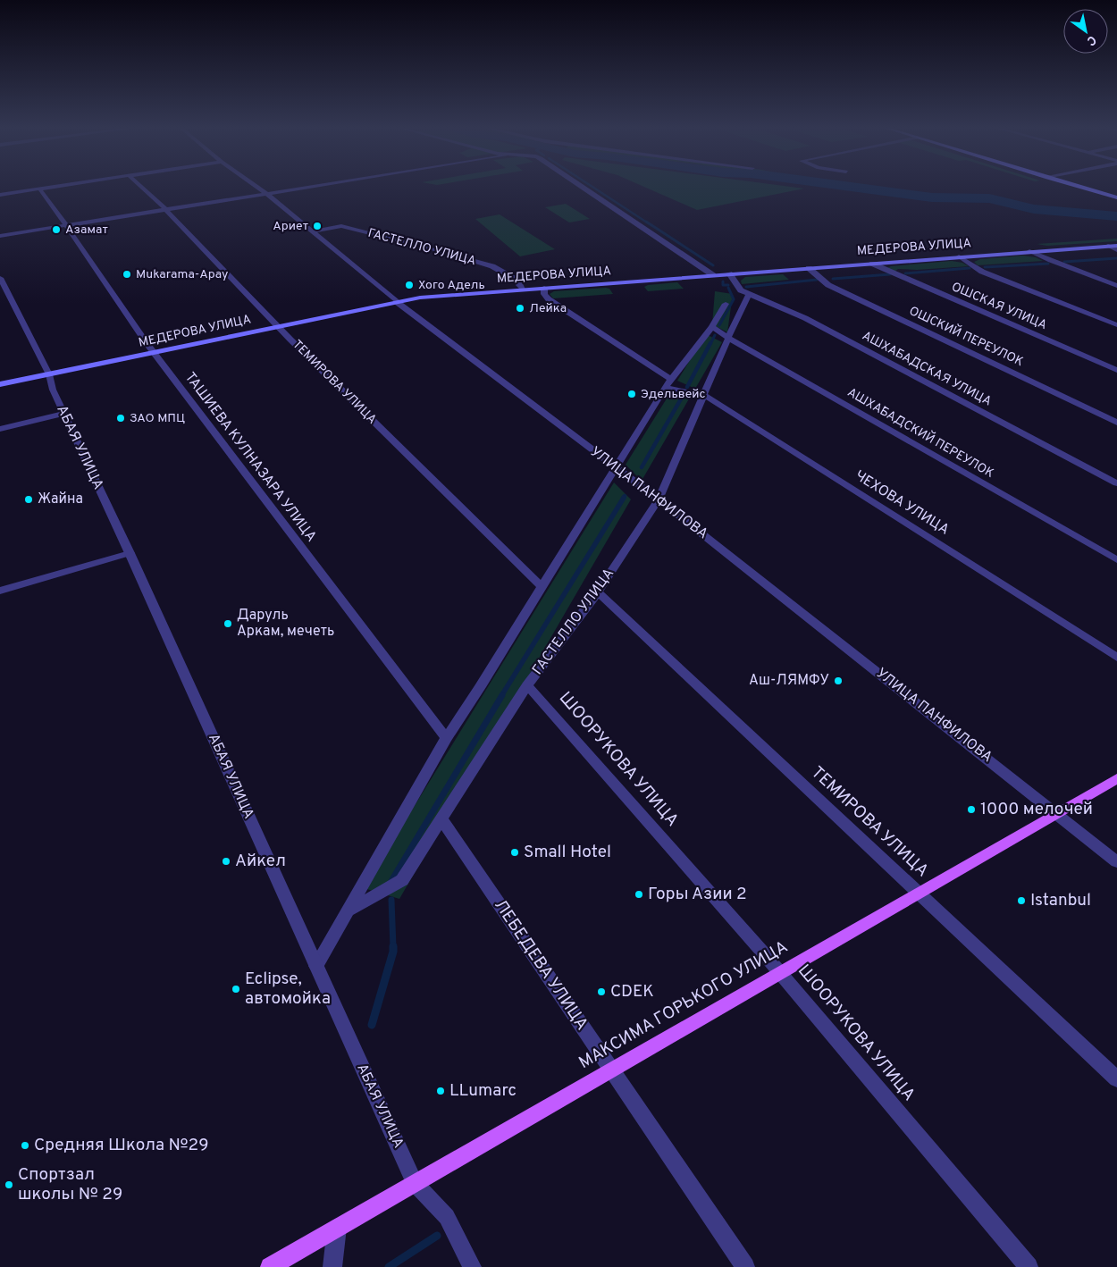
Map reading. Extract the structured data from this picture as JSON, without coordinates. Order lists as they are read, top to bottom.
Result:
{
  "streets": {
    "main road": ["МЕДЕРОВА УЛИЦА", "МАКСИМА ГОРЬКОГО УЛИЦА"],
    "street": [
      "ГАСТЕЛЛО УЛИЦА",
      "ОШСКАЯ УЛИЦА",
      "ОШСКИЙ ПЕРЕУЛОК",
      "АШХАБАДСКАЯ УЛИЦА",
      "ТЕМИРОВА УЛИЦА",
      "АШХАБАДСКИЙ ПЕРЕУЛОК",
      "АБАЯ УЛИЦА",
      "ТАШИЕВА КУЛНАЗАРА УЛИЦА",
      "УЛИЦА ПАНФИЛОВА",
      "ЧЕХОВА УЛИЦА",
      "ШООРУКОВА УЛИЦА",
      "ЛЕБЕДЕВА УЛИЦА"
    ]
  },
  "crossings": [
    ["ГАСТЕЛЛО УЛИЦА", "МЕДЕРОВА УЛИЦА"],
    ["ГАСТЕЛЛО УЛИЦА", "АШХАБАДСКАЯ УЛИЦА"],
    ["ГАСТЕЛЛО УЛИЦА", "ТЕМИРОВА УЛИЦА"],
    ["ГАСТЕЛЛО УЛИЦА", "АШХАБАДСКИЙ ПЕРЕУЛОК"],
    ["ГАСТЕЛЛО УЛИЦА", "УЛИЦА ПАНФИЛОВА"],
    ["ГАСТЕЛЛО УЛИЦА", "ЧЕХОВА УЛИЦА"],
    ["ГАСТЕЛЛО УЛИЦА", "ШООРУКОВА УЛИЦА"],
    ["ГАСТЕЛЛО УЛИЦА", "ЛЕБЕДЕВА УЛИЦА"],
    ["МЕДЕРОВА УЛИЦА", "ОШСКАЯ УЛИЦА"],
    ["МЕДЕРОВА УЛИЦА", "ОШСКИЙ ПЕРЕУЛОК"],
    ["МЕДЕРОВА УЛИЦА", "АШХАБАДСКАЯ УЛИЦА"],
    ["МЕДЕРОВА УЛИЦА", "ТЕМИРОВА УЛИЦА"],
    ["МЕДЕРОВА УЛИЦА", "АБАЯ УЛИЦА"],
    ["МЕДЕРОВА УЛИЦА", "ТАШИЕВА КУЛНАЗАРА УЛИЦА"],
    ["МЕДЕРОВА УЛИЦА", "УЛИЦА ПАНФИЛОВА"],
    ["ТЕМИРОВА УЛИЦА", "МАКСИМА ГОРЬКОГО УЛИЦА"],
    ["АБАЯ УЛИЦА", "МАКСИМА ГОРЬКОГО УЛИЦА"],
    ["УЛИЦА ПАНФИЛОВА", "МАКСИМА ГОРЬКОГО УЛИЦА"],
    ["ШООРУКОВА УЛИЦА", "МАКСИМА ГОРЬКОГО УЛИЦА"],
    ["ЛЕБЕДЕВА УЛИЦА", "МАКСИМА ГОРЬКОГО УЛИЦА"]
  ],
  "places": [
    "Ариет",
    "Азамат",
    "Mukarama-Apay",
    "Хого Адель",
    "Лейка",
    "Эдельвейс",
    "ЗАО МПЦ",
    "Жайна",
    "Даруль Аркам, мечеть",
    "Аш-ЛЯМФУ",
    "1000 мелочей",
    "Small Hotel",
    "Айкел",
    "Горы Азии 2",
    "Istanbul",
    "Eclipse, автомойка",
    "CDEK",
    "LLumarc",
    "Средняя Школа №29",
    "Спортзал школы № 29"
  ],
  "north": "bottom right"
}
